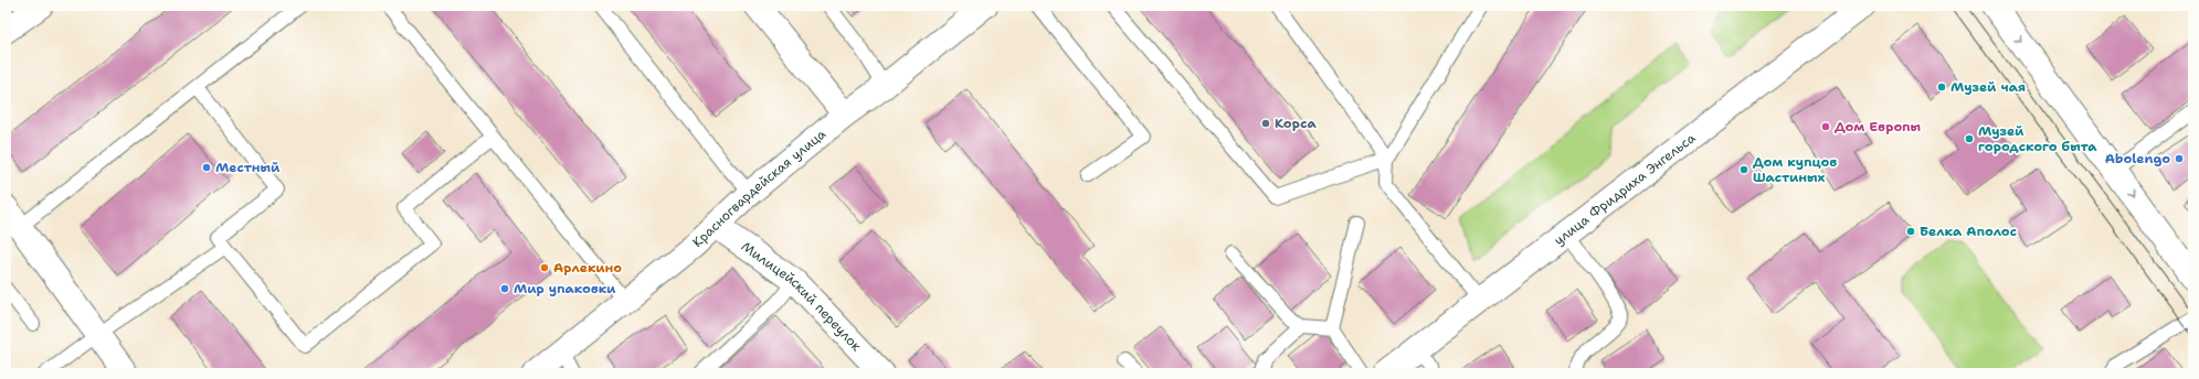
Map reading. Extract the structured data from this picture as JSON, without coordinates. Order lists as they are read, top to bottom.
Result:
{
  "streets": {
    "street": ["Красногвардейская улица", "улица Фридриха Энгельса", "Милицейский переулок"]
  },
  "crossings": [
    ["Красногвардейская улица", "Милицейский переулок"]
  ],
  "places": [
    "Музей чая",
    "Корса",
    "Дом Европы",
    "Музей городского быта",
    "Abolengo",
    "Местный",
    "Дом купцов Шастиных",
    "Белка Аполос",
    "Арлекино",
    "Мир упаковки"
  ]
}
